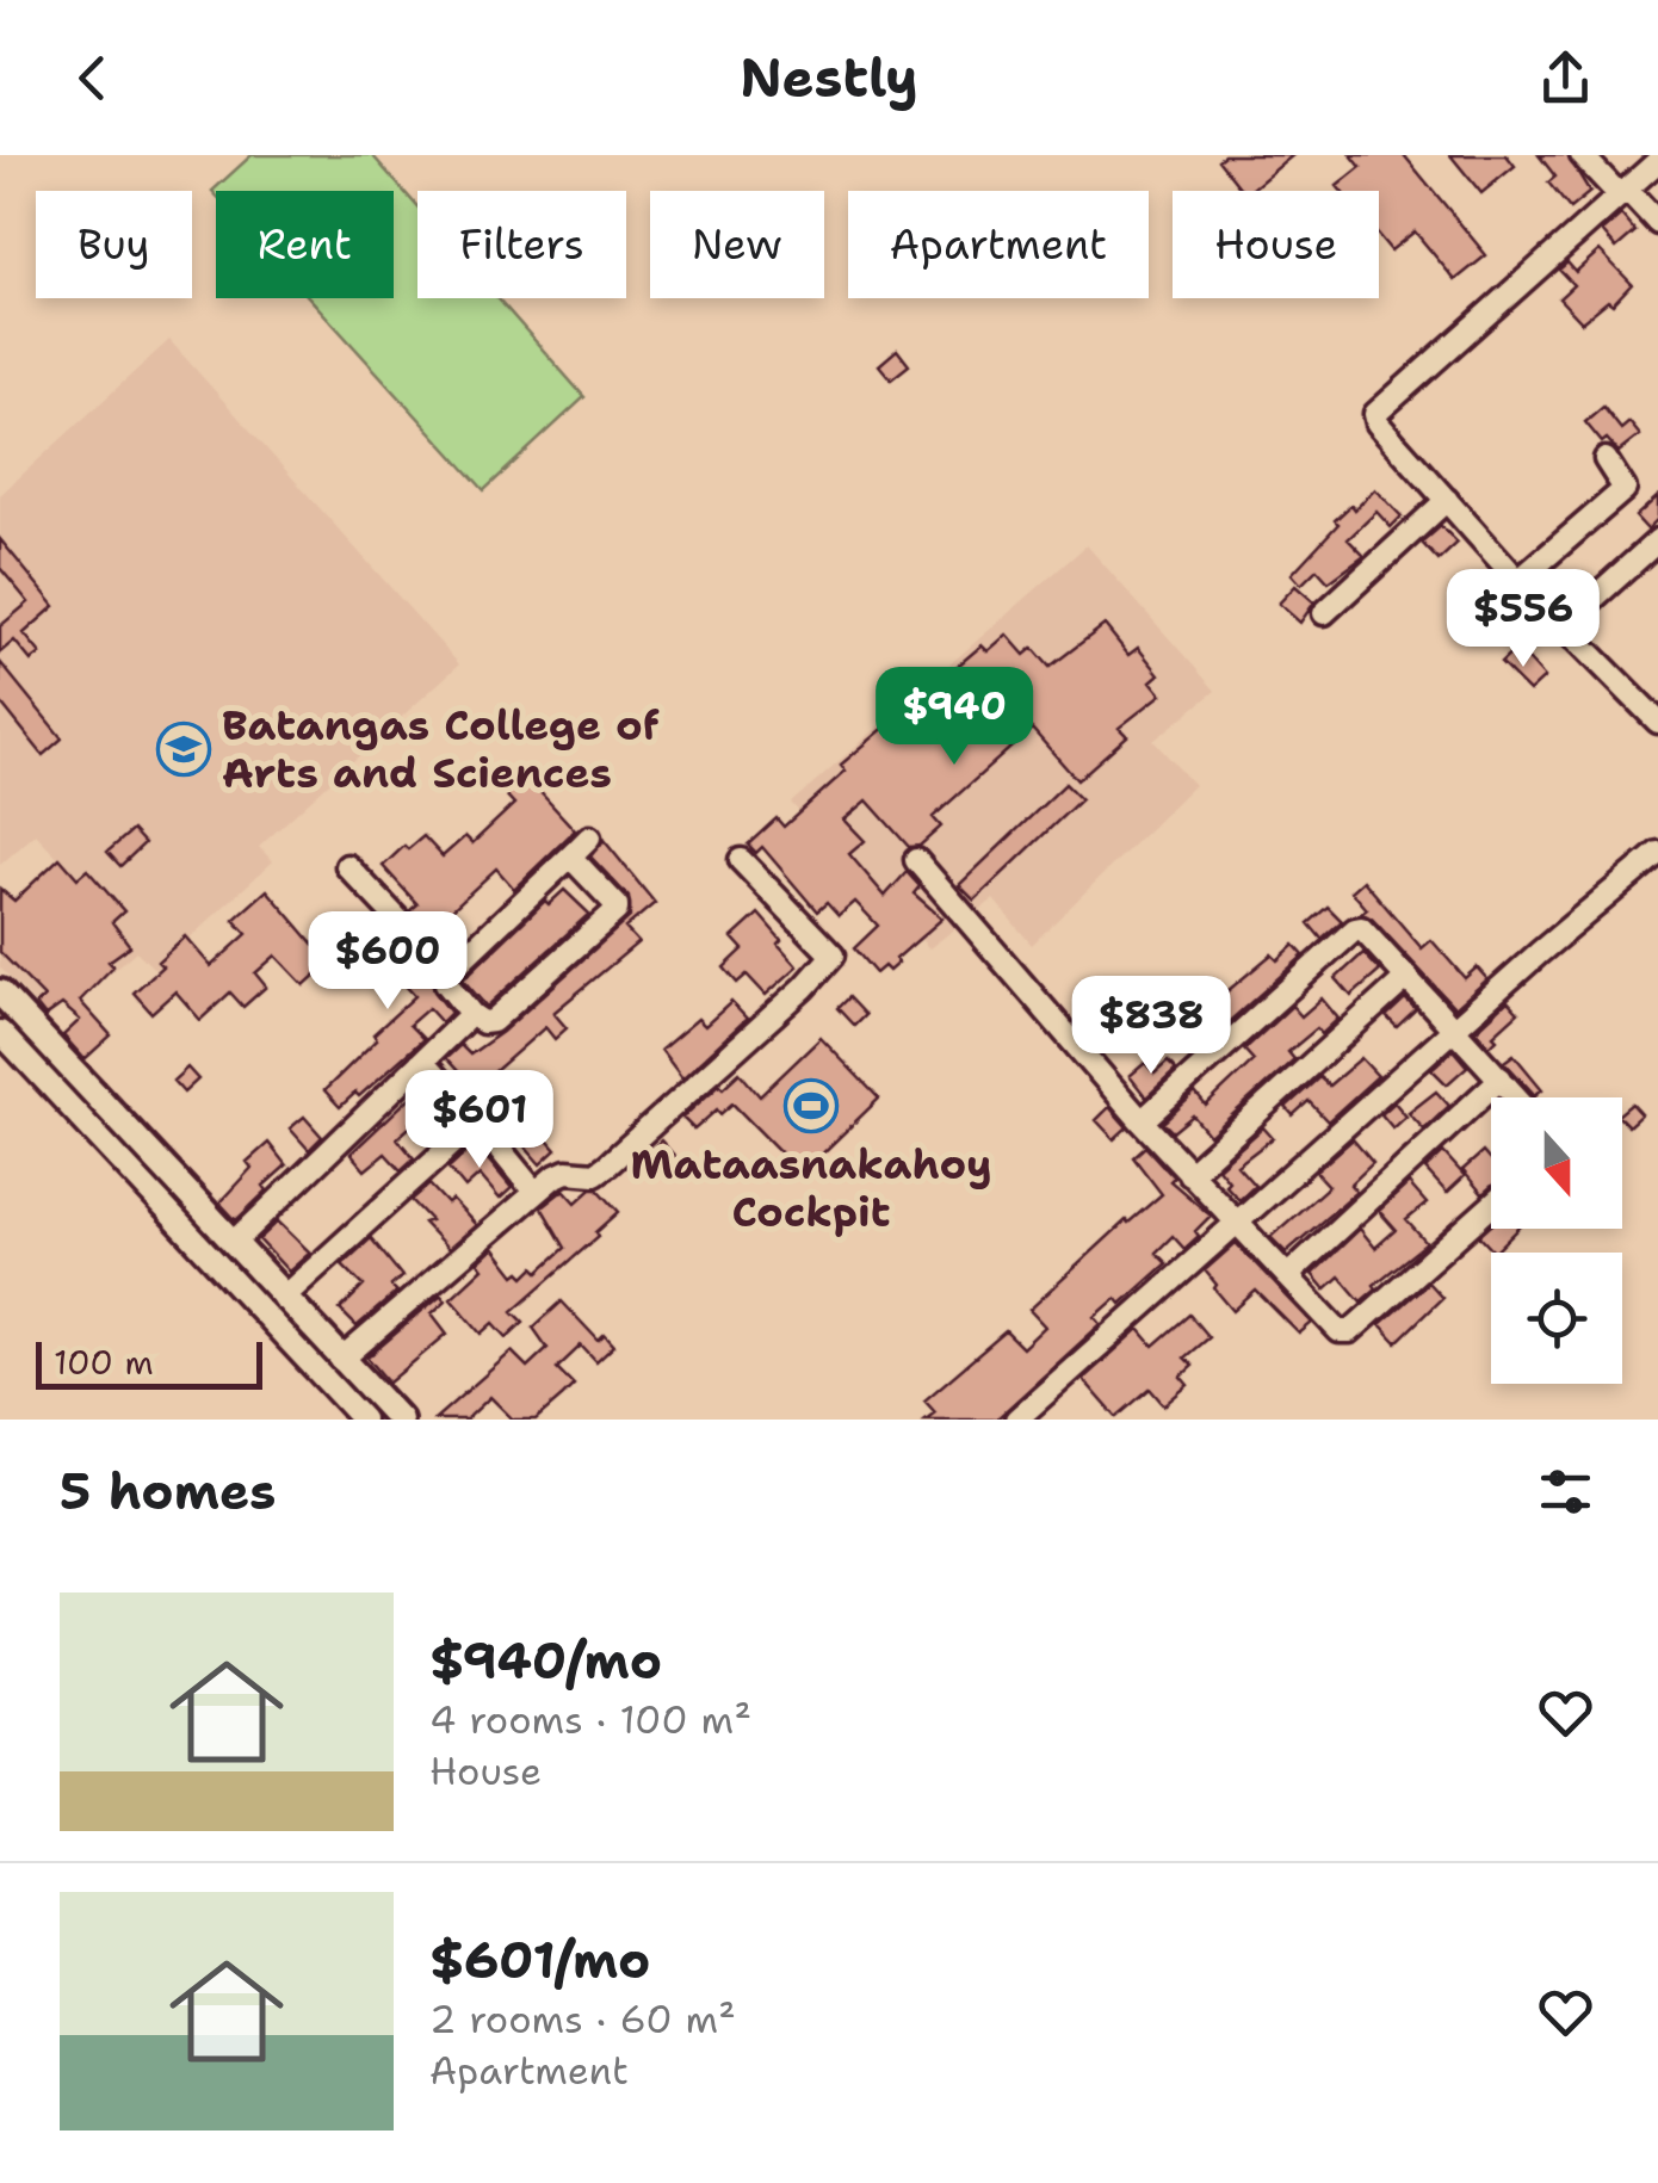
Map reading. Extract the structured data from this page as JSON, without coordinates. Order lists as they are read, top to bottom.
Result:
{
  "places": {
    "school or university": ["Batangas College of Arts and Sciences"],
    "sports": ["Mataasnakahoy Cockpit"]
  },
  "scale_bar": "100 m",
  "north": "bottom",
  "page": {
    "header": "Nestly",
    "chip": [
      "Buy",
      "Rent",
      "Filters",
      "New",
      "Apartment",
      "House"
    ],
    "price": [
      "$556",
      "$940",
      "$600",
      "$838",
      "$601"
    ],
    "scale": "100 m",
    "heading": "5 homes",
    "list": [
      {
        "name": "$940/mo",
        "note": "4 rooms · 100 m² · House"
      },
      {
        "name": "$601/mo",
        "note": "2 rooms · 60 m² · Apartment"
      }
    ]
  }
}
